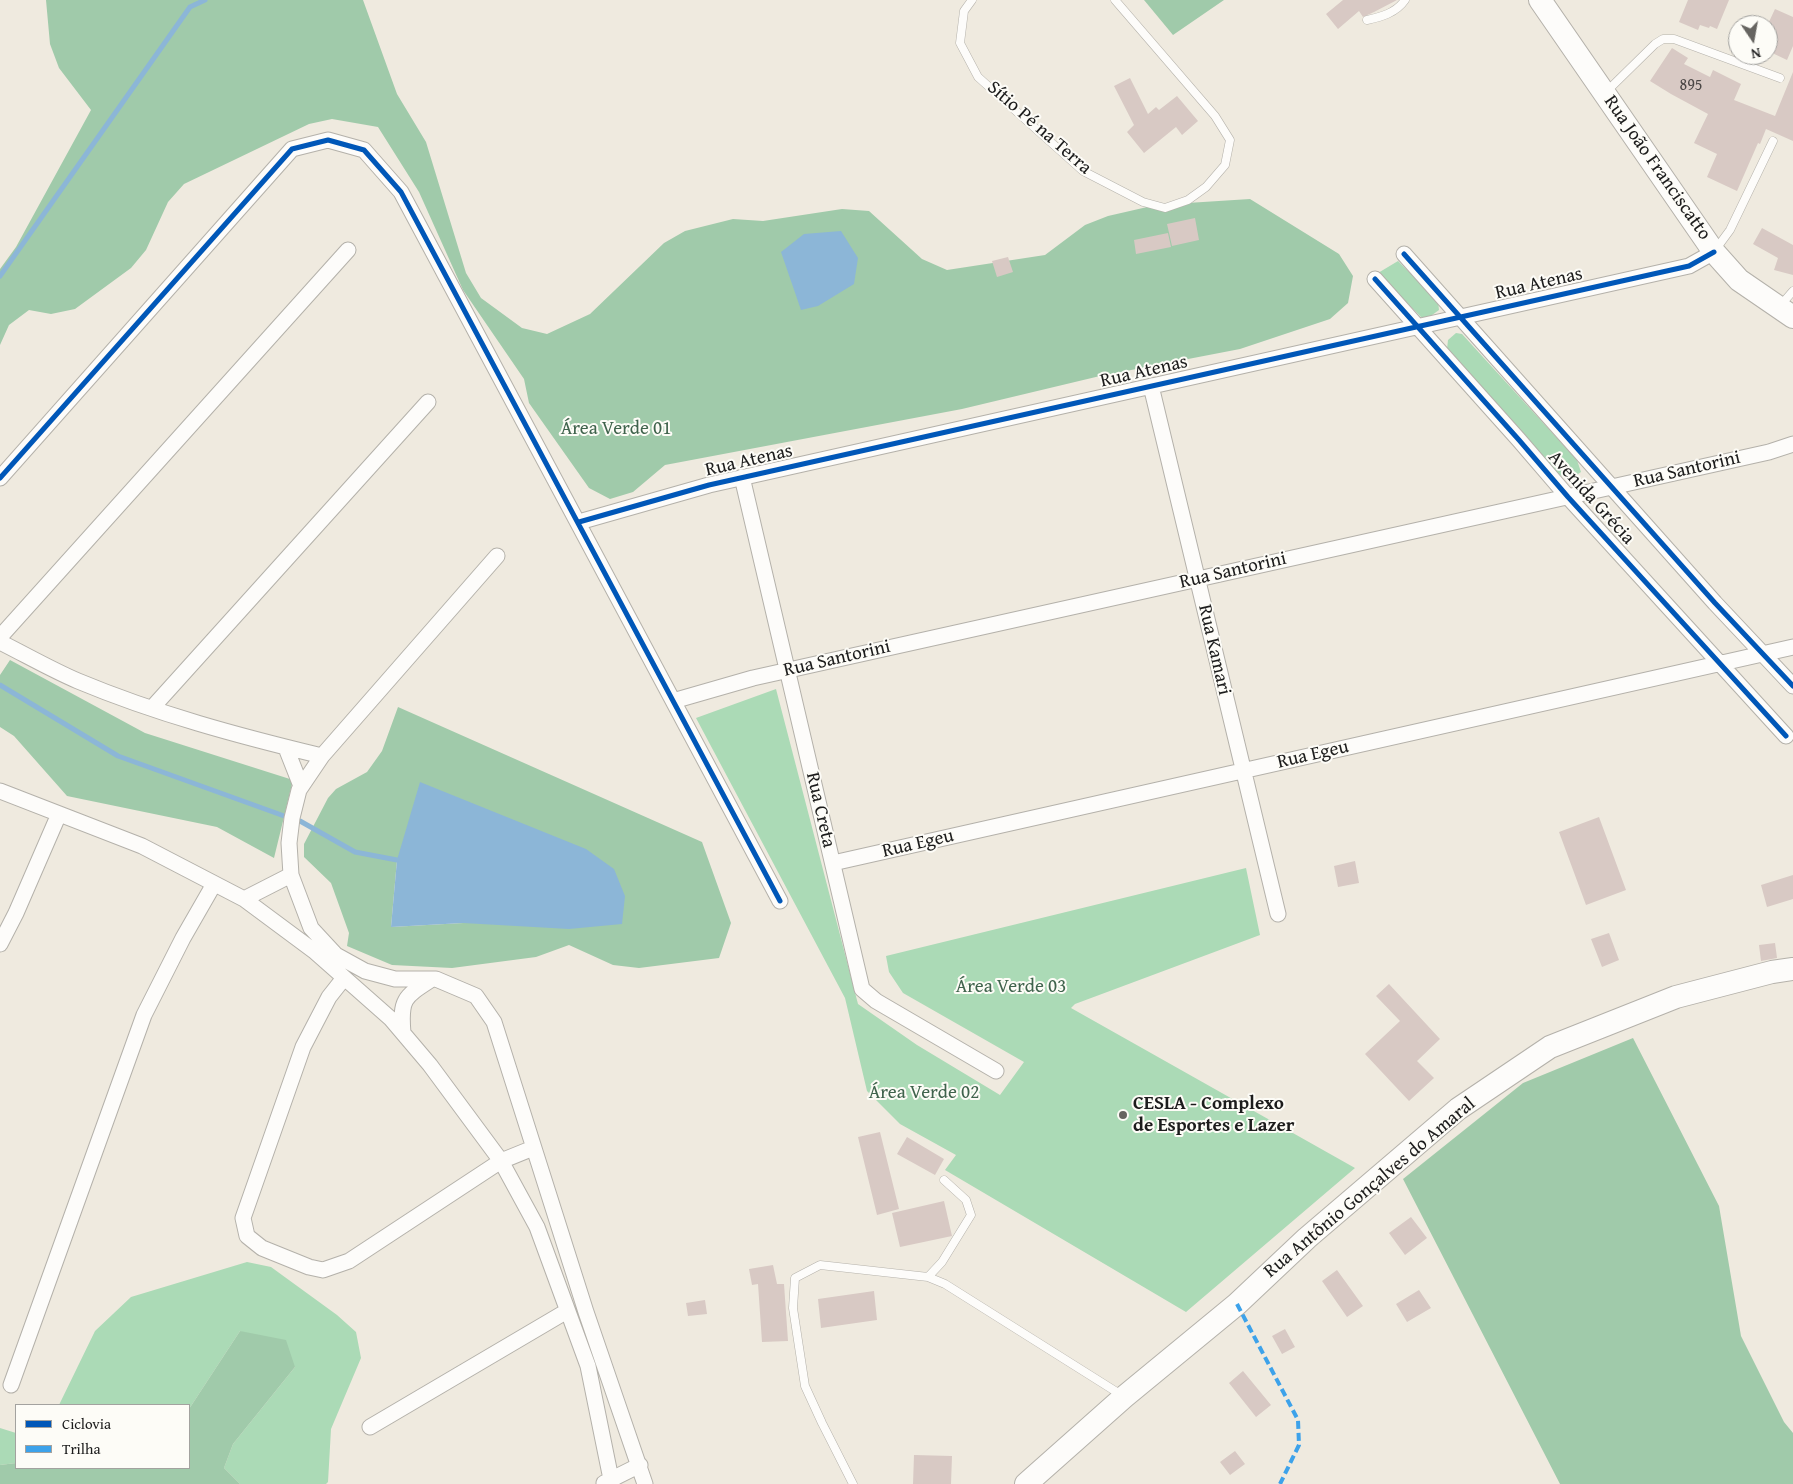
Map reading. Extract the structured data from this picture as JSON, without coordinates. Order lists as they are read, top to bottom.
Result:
{
  "streets": {
    "street": [
      "Rua João Franciscatto",
      "Rua Atenas",
      "Rua Santorini",
      "Avenida Grécia",
      "Rua Kamari",
      "Rua Egeu",
      "Rua Creta",
      "Rua Antônio Gonçalves do Amaral"
    ],
    "lane": ["Sítio Pé na Terra"]
  },
  "crossings": [
    ["Rua João Franciscatto", "Rua Atenas"],
    ["Rua Atenas", "Avenida Grécia"],
    ["Rua Atenas", "Rua Kamari"],
    ["Rua Atenas", "Rua Creta"],
    ["Rua Santorini", "Avenida Grécia"],
    ["Rua Santorini", "Rua Kamari"],
    ["Rua Santorini", "Rua Creta"],
    ["Avenida Grécia", "Rua Egeu"],
    ["Rua Kamari", "Rua Egeu"],
    ["Rua Egeu", "Rua Creta"]
  ],
  "parks": ["Área Verde 01", "Área Verde 03", "Área Verde 02"],
  "places": ["CESLA - Complexo de Esportes e Lazer"],
  "house_numbers": ["895"],
  "legend": ["Ciclovia", "Trilha"],
  "north": "bottom"
}
